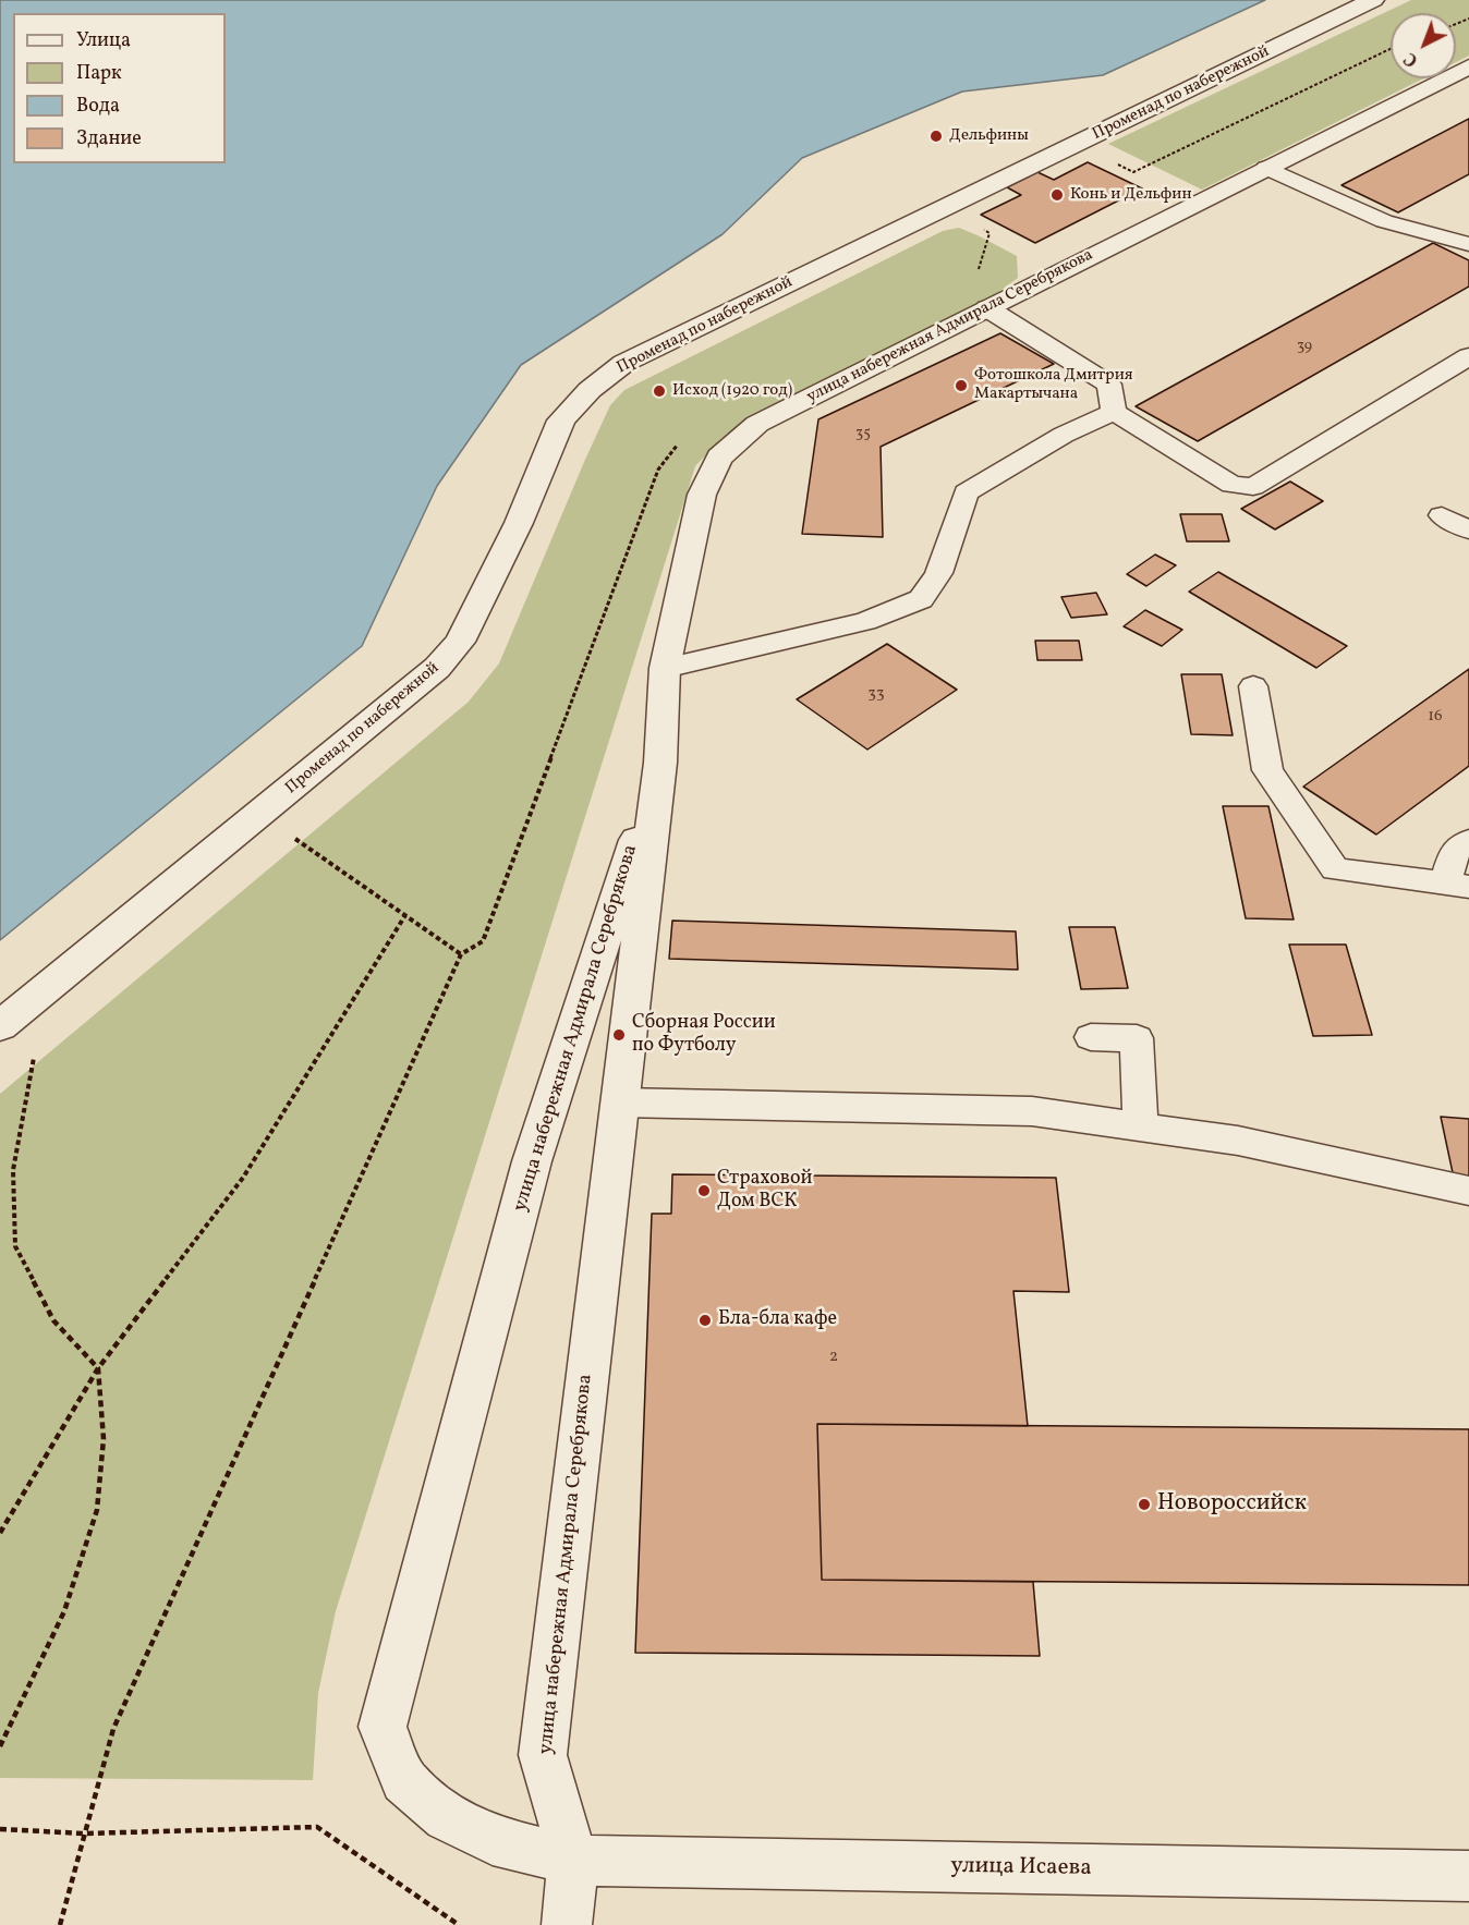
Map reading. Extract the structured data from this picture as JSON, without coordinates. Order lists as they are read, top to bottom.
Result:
{
  "streets": {
    "street": ["Променад по набережной", "улица набережная Адмирала Серебрякова", "улица Исаева"]
  },
  "crossings": [
    ["улица набережная Адмирала Серебрякова", "улица Исаева"]
  ],
  "places": [
    "Дельфины",
    "Конь и Дельфин",
    "Фотошкола Дмитрия Макартычана",
    "Исход (1920 год)",
    "Сборная России по Футболу",
    "Страховой Дом ВСК",
    "Бла-бла кафе",
    "Новороссийск"
  ],
  "house_numbers": [
    "39",
    "35",
    "33",
    "16",
    "2"
  ],
  "legend": [
    "Улица",
    "Парк",
    "Вода",
    "Здание"
  ],
  "north": "bottom left"
}
